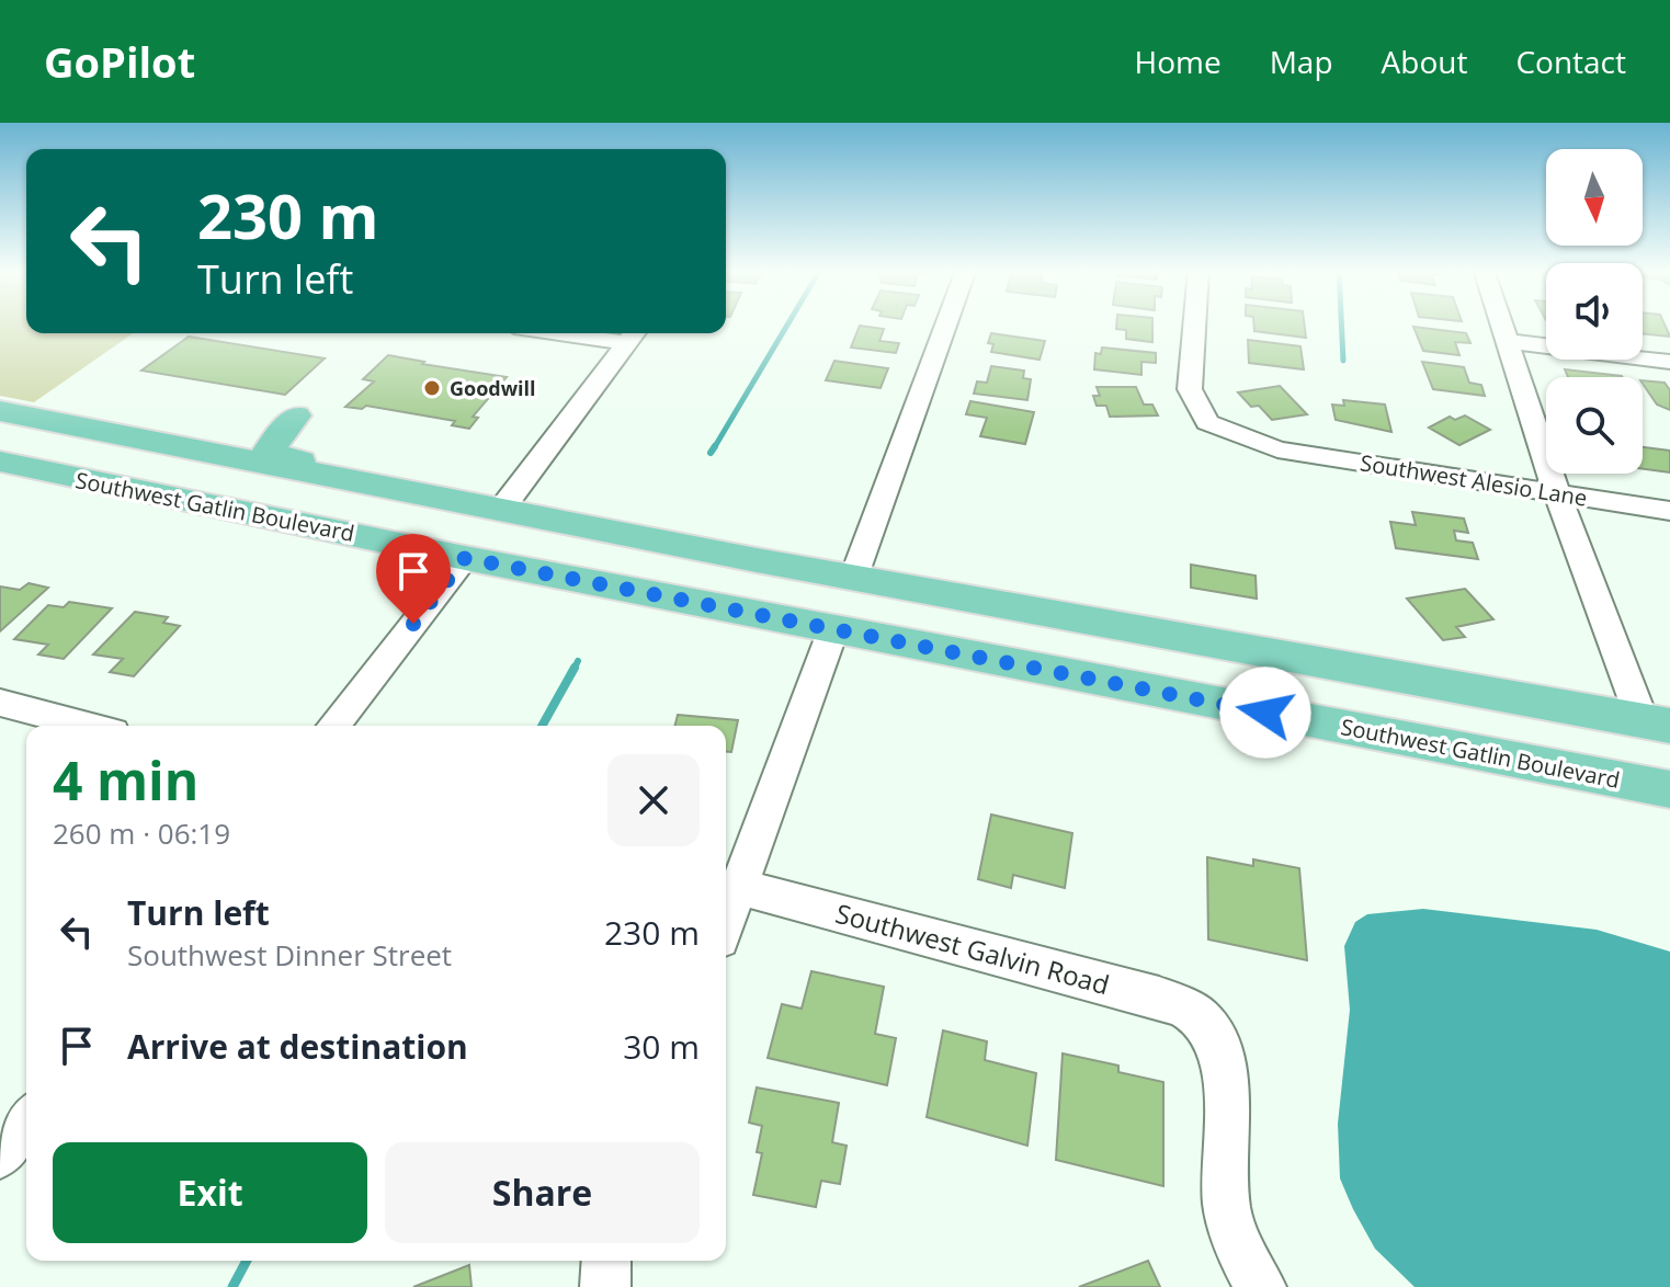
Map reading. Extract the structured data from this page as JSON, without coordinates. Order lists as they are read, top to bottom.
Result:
{
  "streets": {
    "main road": ["Southwest Gatlin Boulevard"],
    "street": ["Southwest Alesio Lane", "Southwest Galvin Road"]
  },
  "places": ["Goodwill"],
  "north": "bottom",
  "page": {
    "header": "GoPilot",
    "nav": [
      "Home",
      "Map",
      "About",
      "Contact"
    ],
    "turn": ["230 m", "Turn left"],
    "heading": ["4 min", "260 m · 06:19"],
    "list": [
      {
        "name": "Turn left",
        "note": "Southwest Dinner Street",
        "value": "230 m"
      },
      {
        "name": "Arrive at destination",
        "value": "30 m"
      }
    ],
    "buttons": ["Exit", "Share"]
  }
}
